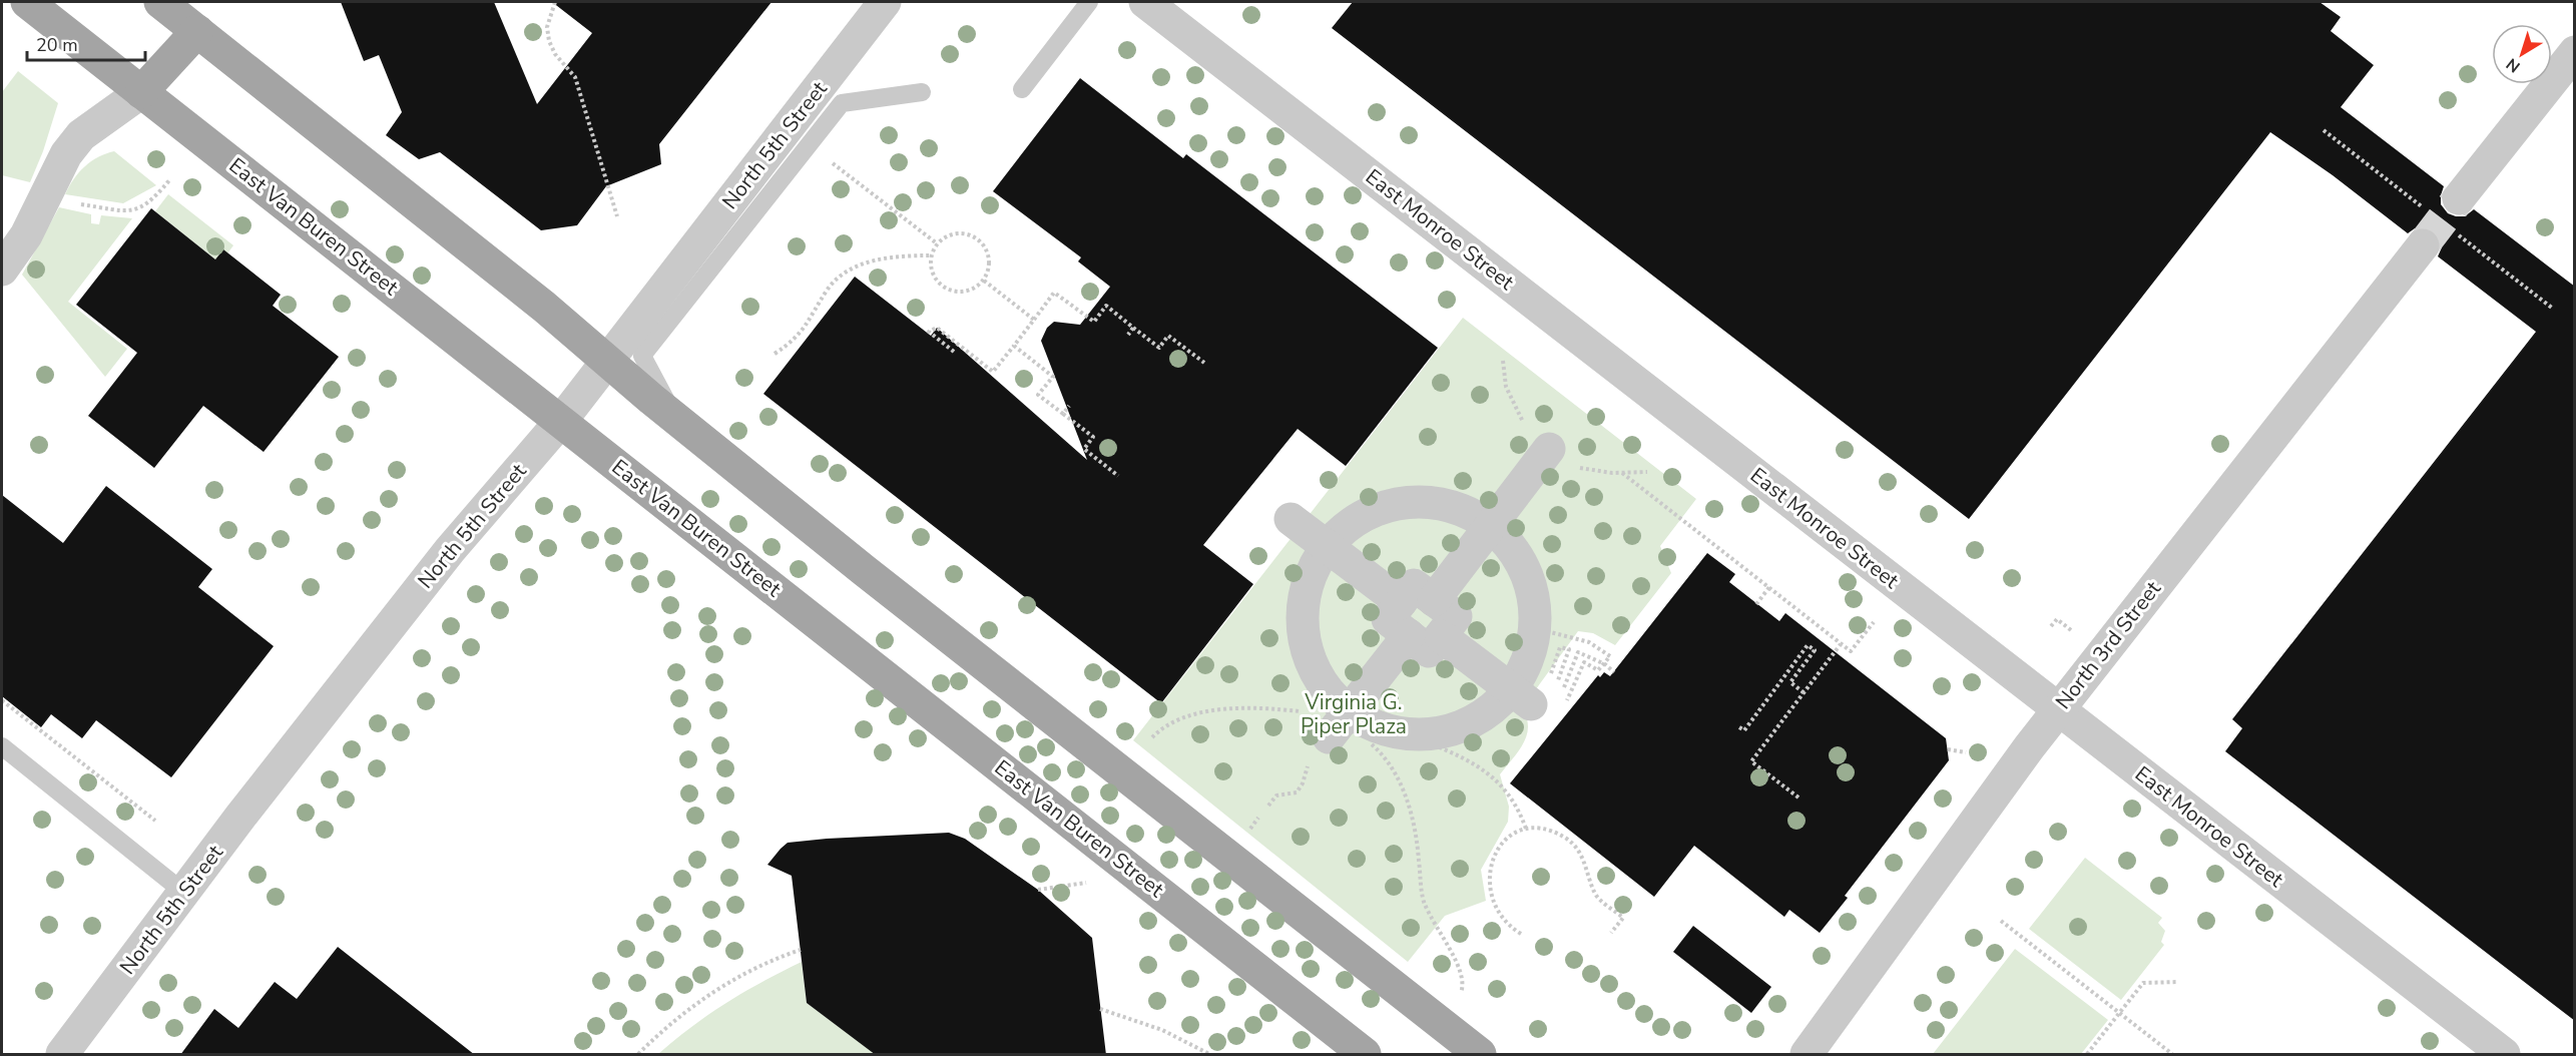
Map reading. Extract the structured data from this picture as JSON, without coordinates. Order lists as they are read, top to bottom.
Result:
{
  "streets": {
    "main road": ["East Van Buren Street"],
    "street": ["North 5th Street", "East Monroe Street", "North 3rd Street"]
  },
  "crossings": [
    ["North 5th Street", "East Van Buren Street"],
    ["East Monroe Street", "North 3rd Street"]
  ],
  "parks": ["Virginia G. Piper Plaza"],
  "scale_bar": "20 m",
  "north": "bottom left"
}
